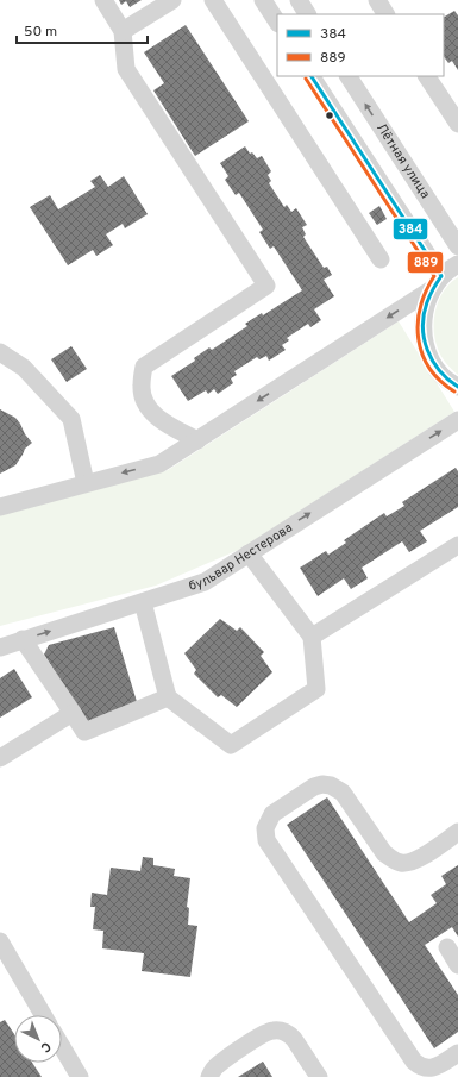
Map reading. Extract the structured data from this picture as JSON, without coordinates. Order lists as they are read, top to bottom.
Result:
{
  "streets": {
    "street": ["Лётная улица", "бульвар Нестерова"]
  },
  "lines": ["transit line 384", "transit line 889"],
  "legend": ["384", "889"],
  "scale_bar": "50 m",
  "north": "bottom right"
}
